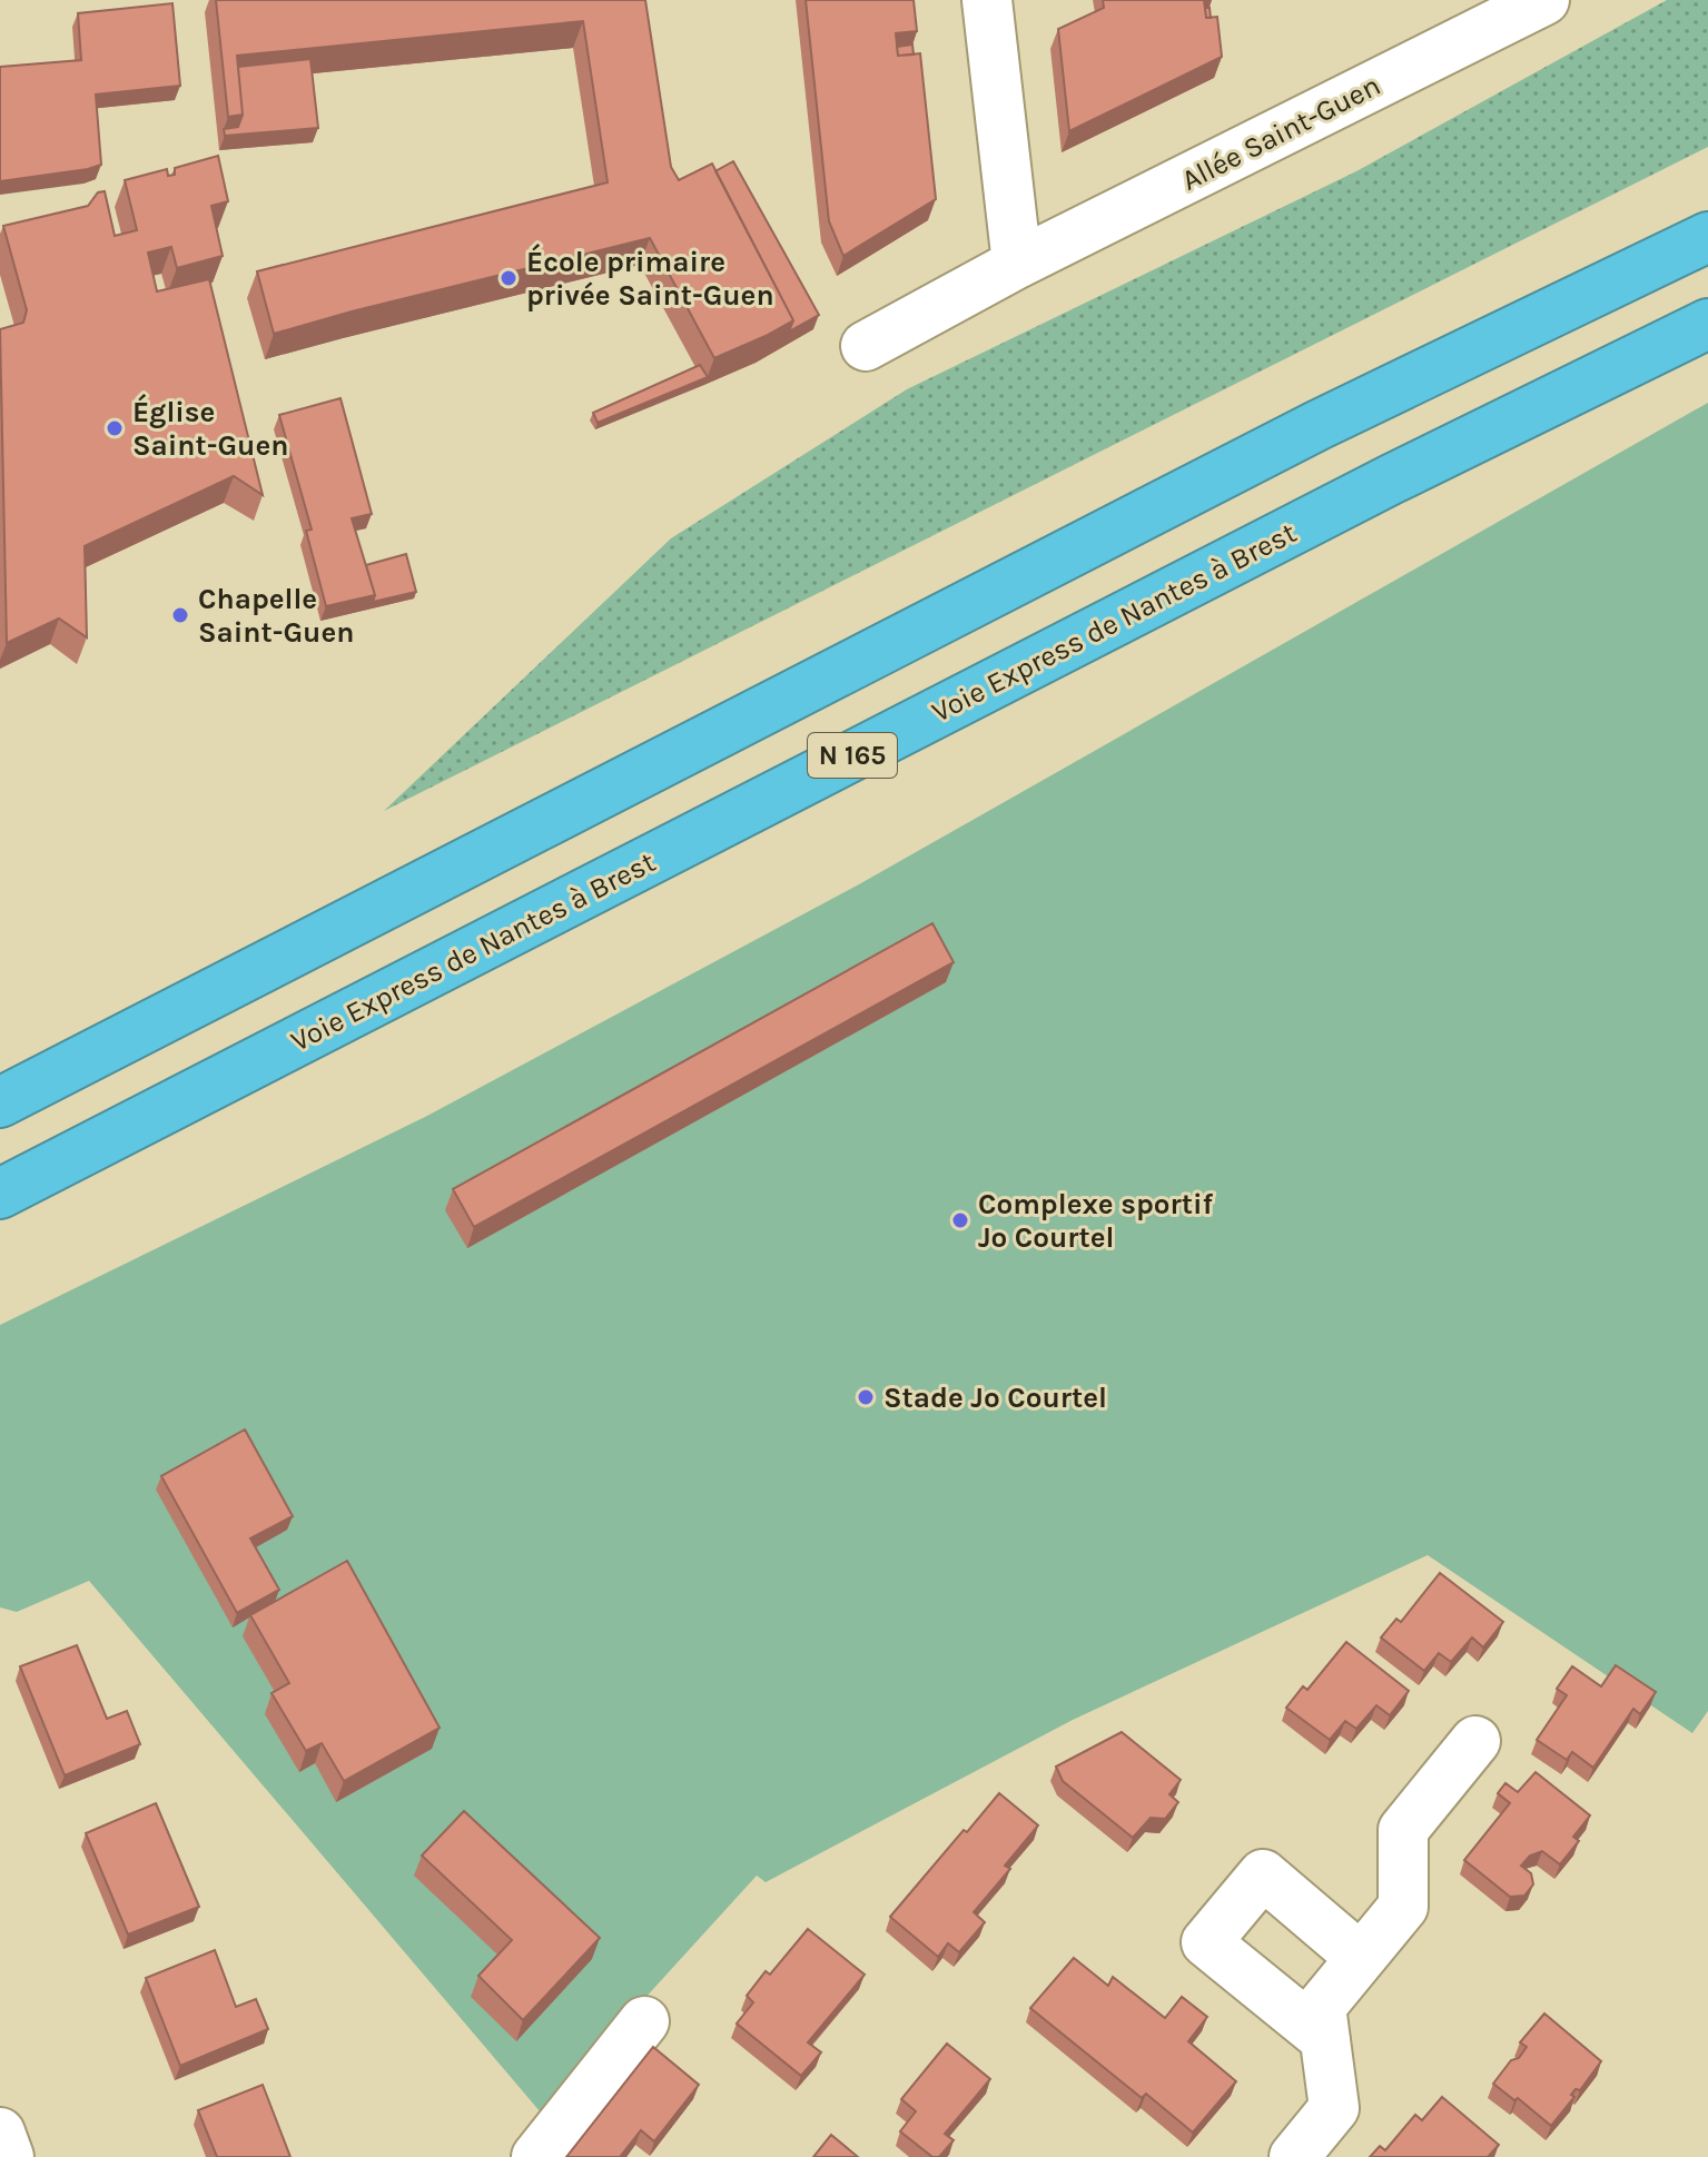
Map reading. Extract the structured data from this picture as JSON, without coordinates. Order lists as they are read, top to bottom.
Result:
{
  "streets": {
    "highway": ["Voie Express de Nantes à Brest", "N 165"],
    "street": ["Allée Saint-Guen"]
  },
  "places": [
    "École primaire privée Saint-Guen",
    "Église Saint-Guen",
    "Chapelle Saint-Guen",
    "Complexe sportif Jo Courtel",
    "Stade Jo Courtel"
  ]
}
